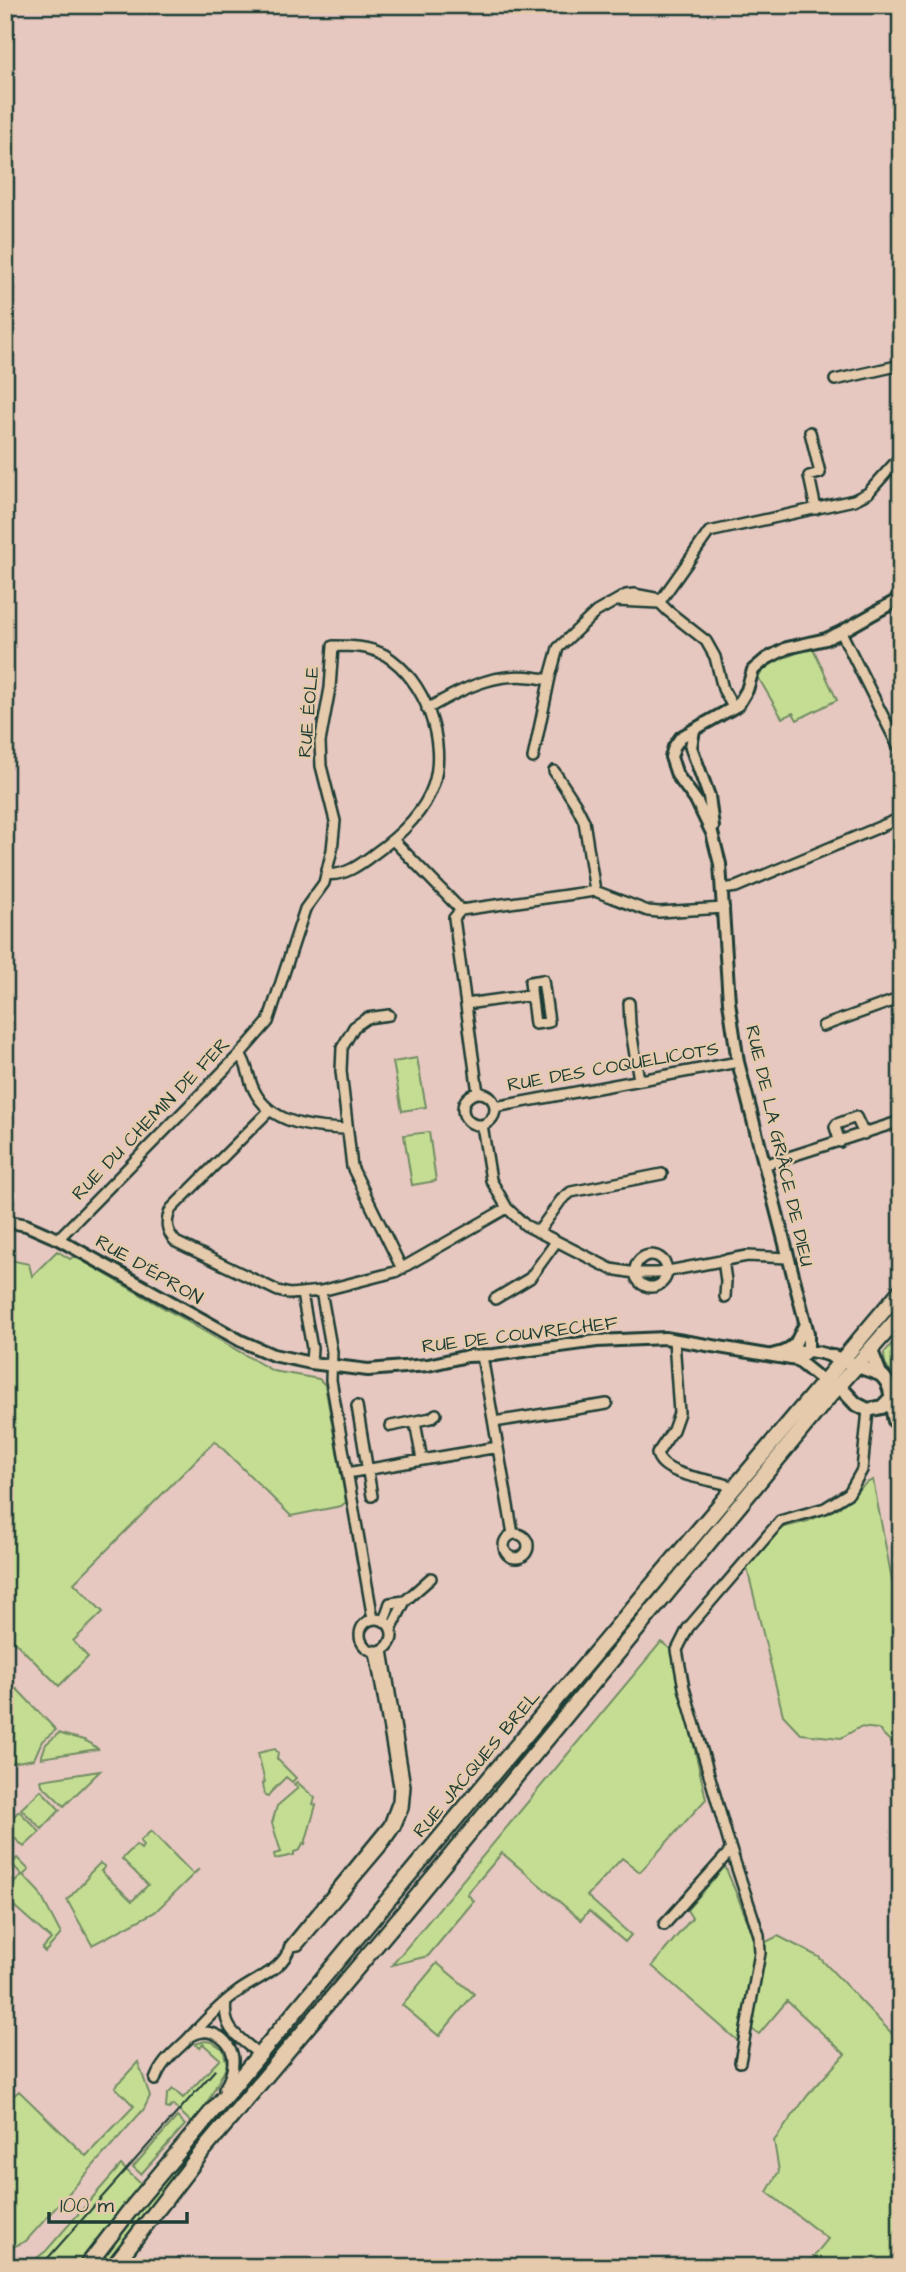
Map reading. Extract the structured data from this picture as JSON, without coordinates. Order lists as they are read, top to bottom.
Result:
{
  "streets": {
    "main road": ["RUE JACQUES BREL"],
    "street": [
      "RUE ÉOLE",
      "RUE DES COQUELICOTS",
      "RUE DU CHEMIN DE FER",
      "RUE DE LA GRÂCE DE DIEU",
      "RUE D'ÉPRON",
      "RUE DE COUVRECHEF"
    ]
  },
  "crossings": [
    ["RUE ÉOLE", "RUE DU CHEMIN DE FER"],
    ["RUE DES COQUELICOTS", "RUE DE LA GRÂCE DE DIEU"],
    ["RUE DU CHEMIN DE FER", "RUE D'ÉPRON"],
    ["RUE DE LA GRÂCE DE DIEU", "RUE DE COUVRECHEF"],
    ["RUE D'ÉPRON", "RUE DE COUVRECHEF"],
    ["RUE DE COUVRECHEF", "RUE JACQUES BREL"]
  ],
  "scale_bar": "100 m"
}
